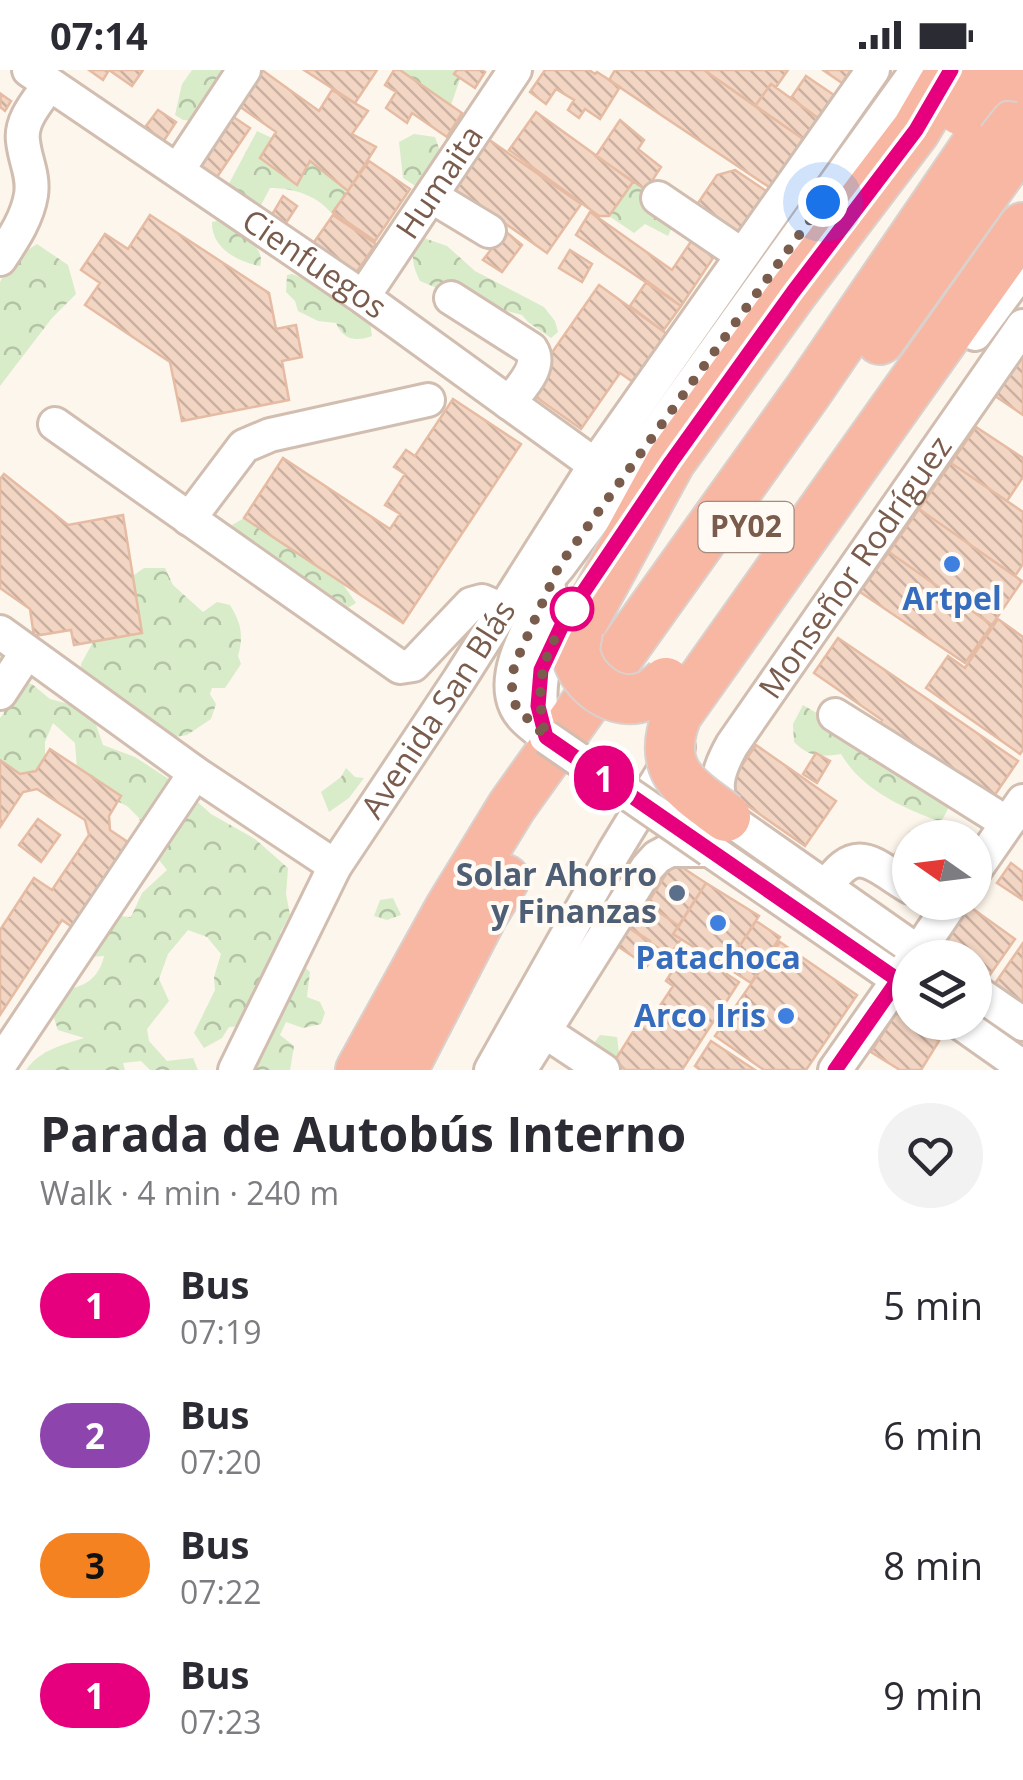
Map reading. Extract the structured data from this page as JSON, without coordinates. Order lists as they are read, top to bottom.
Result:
{
  "streets": {
    "highway": ["PY02"],
    "street": [
      "Humaita",
      "Cienfuegos",
      "Monseñor Rodríguez",
      "Avenida San Blás"
    ]
  },
  "crossings": [
    ["Humaita", "Cienfuegos"],
    ["Cienfuegos", "Avenida San Blás"]
  ],
  "places": [
    "Artpel",
    "Solar Ahorro y Finanzas",
    "Patachoca",
    "Arco Iris"
  ],
  "lines": ["bus line 1"],
  "north": "left",
  "page": {
    "status": "07:14",
    "on_map": "1",
    "heading": ["Parada de Autobús Interno", "Walk · 4 min · 240 m"],
    "list": [
      {
        "mark": "1",
        "name": "Bus",
        "note": "07:19",
        "value": "5 min"
      },
      {
        "mark": "2",
        "name": "Bus",
        "note": "07:20",
        "value": "6 min"
      },
      {
        "mark": "3",
        "name": "Bus",
        "note": "07:22",
        "value": "8 min"
      },
      {
        "mark": "1",
        "name": "Bus",
        "note": "07:23",
        "value": "9 min"
      }
    ]
  }
}
